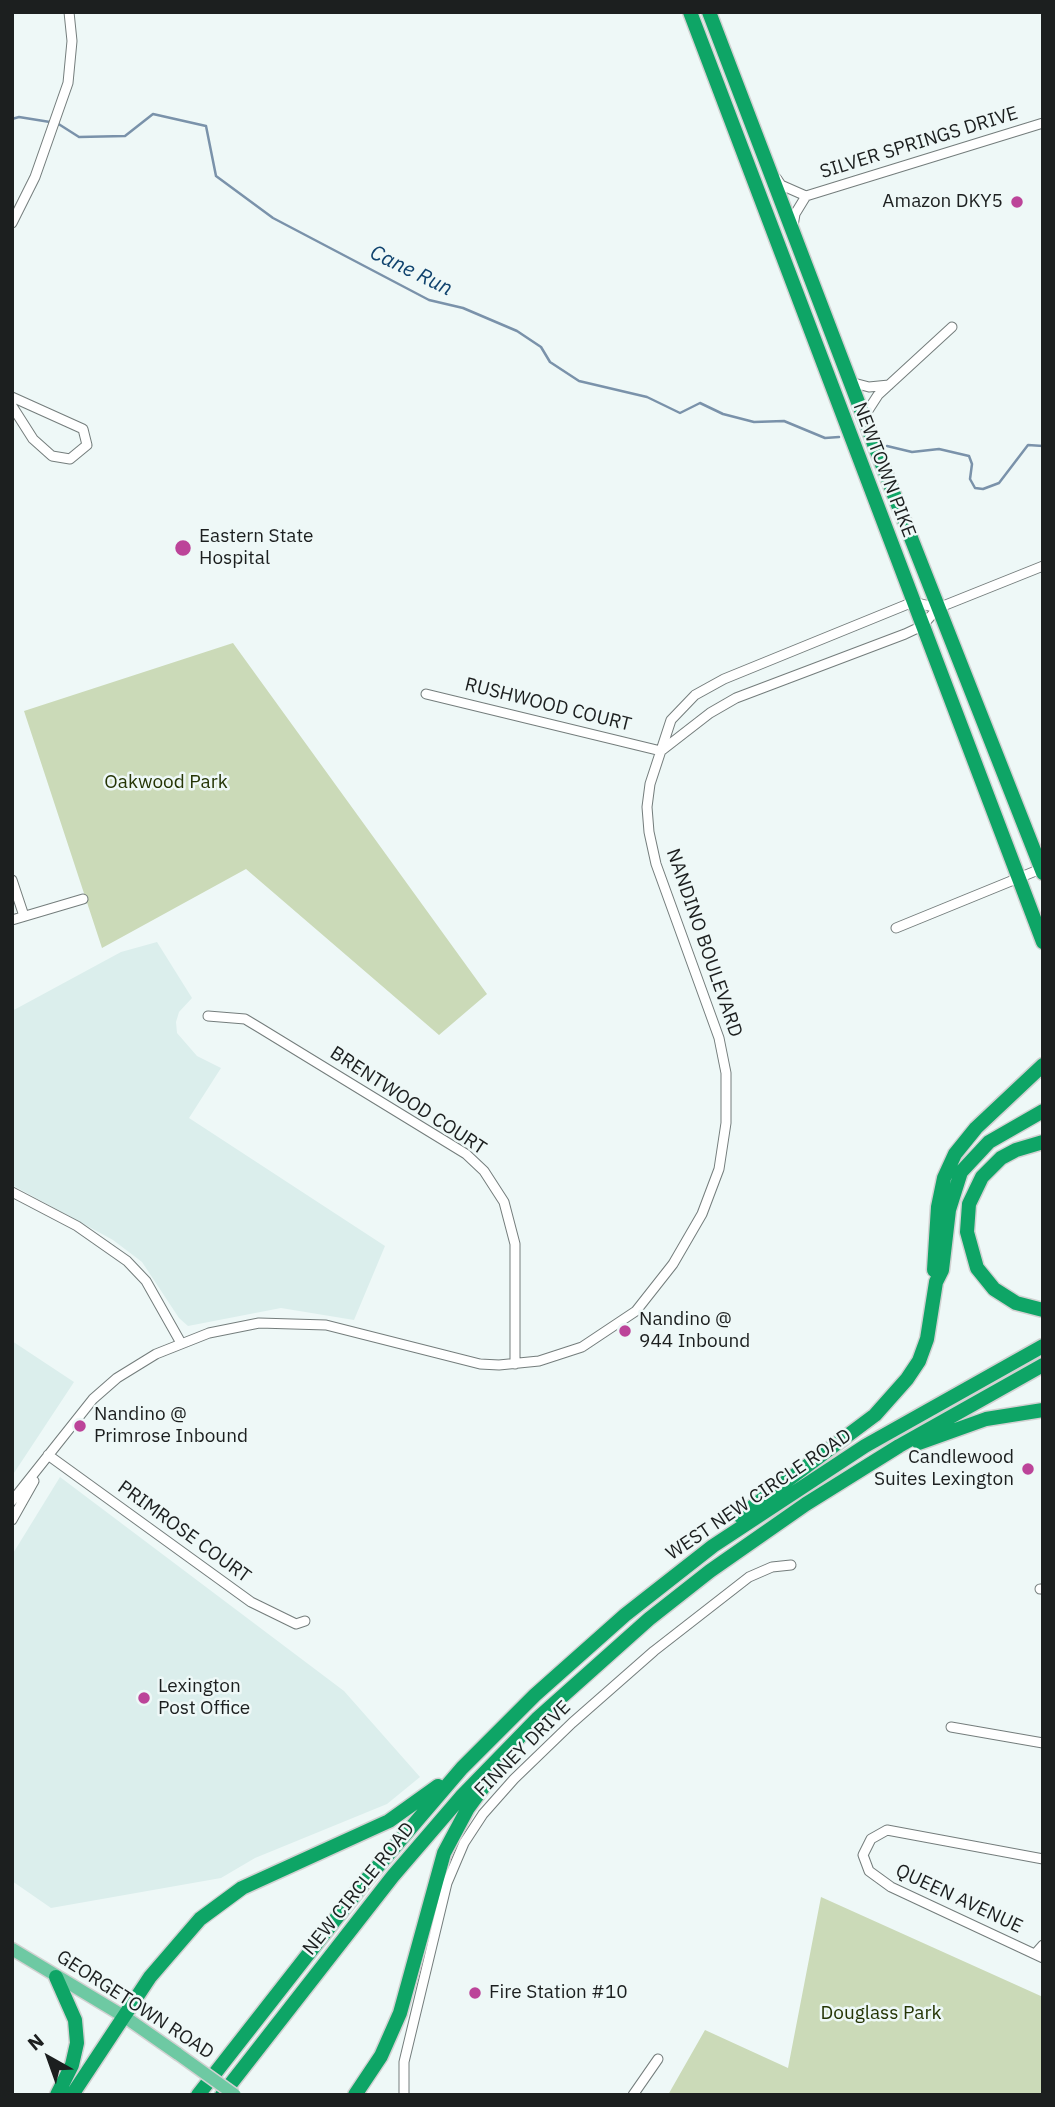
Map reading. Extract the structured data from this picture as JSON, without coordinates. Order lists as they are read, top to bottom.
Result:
{
  "streets": {
    "highway": ["NEWTOWN PIKE", "WEST NEW CIRCLE ROAD", "NEW CIRCLE ROAD"],
    "main road": ["GEORGETOWN ROAD"],
    "street": [
      "SILVER SPRINGS DRIVE",
      "RUSHWOOD COURT",
      "NANDINO BOULEVARD",
      "BRENTWOOD COURT",
      "PRIMROSE COURT",
      "FINNEY DRIVE",
      "QUEEN AVENUE"
    ]
  },
  "crossings": [
    ["SILVER SPRINGS DRIVE", "NEWTOWN PIKE"],
    ["NEWTOWN PIKE", "NANDINO BOULEVARD"],
    ["RUSHWOOD COURT", "NANDINO BOULEVARD"],
    ["NANDINO BOULEVARD", "BRENTWOOD COURT"],
    ["NANDINO BOULEVARD", "PRIMROSE COURT"],
    ["WEST NEW CIRCLE ROAD", "NEW CIRCLE ROAD"]
  ],
  "water": ["Cane Run"],
  "parks": ["Oakwood Park", "Douglass Park"],
  "places": [
    "Amazon DKY5",
    "Eastern State Hospital",
    "Nandino @ 944 Inbound",
    "Nandino @ Primrose Inbound",
    "Candlewood Suites Lexington",
    "Lexington Post Office",
    "Fire Station #10"
  ],
  "north": "top left"
}
